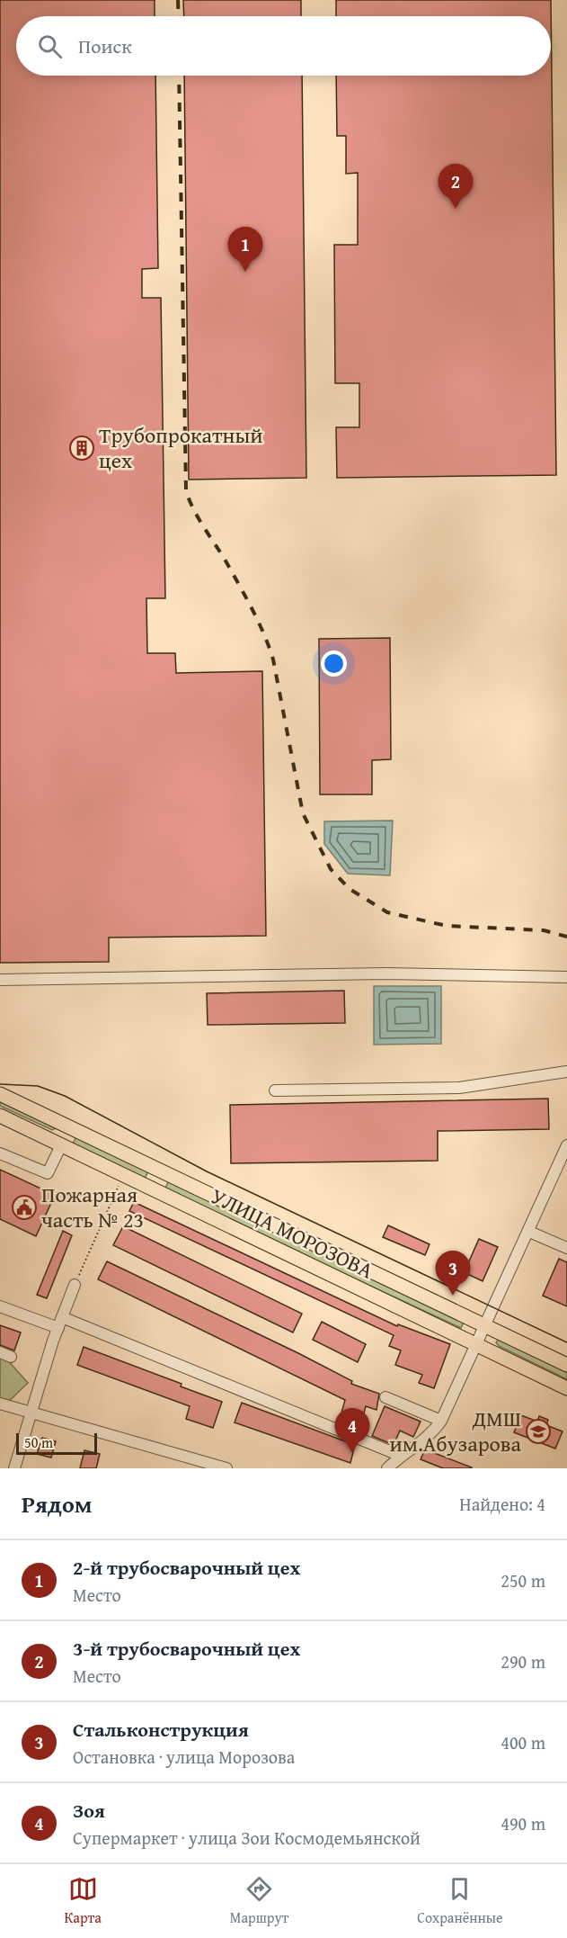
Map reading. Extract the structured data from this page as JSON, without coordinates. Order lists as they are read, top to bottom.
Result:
{
  "streets": {
    "main road": ["УЛИЦА МОРОЗОВА"]
  },
  "places": {
    "building": ["Трубопрокатный цех"],
    "public building": ["Пожарная часть № 23"],
    "school or university": ["ДМШ им.Абузарова"]
  },
  "scale_bar": "50 m",
  "page": {
    "search": "Поиск",
    "pins": [
      "2",
      "1",
      "3",
      "4"
    ],
    "scale": "50 m",
    "heading": ["Рядом", "Найдено: 4"],
    "list": [
      {
        "mark": "1",
        "name": "2-й трубосварочный цех",
        "note": "Место",
        "value": "250 m"
      },
      {
        "mark": "2",
        "name": "3-й трубосварочный цех",
        "note": "Место",
        "value": "290 m"
      },
      {
        "mark": "3",
        "name": "Стальконструкция",
        "note": "Остановка · улица Морозова",
        "value": "400 m"
      },
      {
        "mark": "4",
        "name": "Зоя",
        "note": "Супермаркет · улица Зои Космодемьянской",
        "value": "490 m"
      }
    ],
    "nav": ["Карта", "Маршрут", "Сохранённые"]
  }
}
